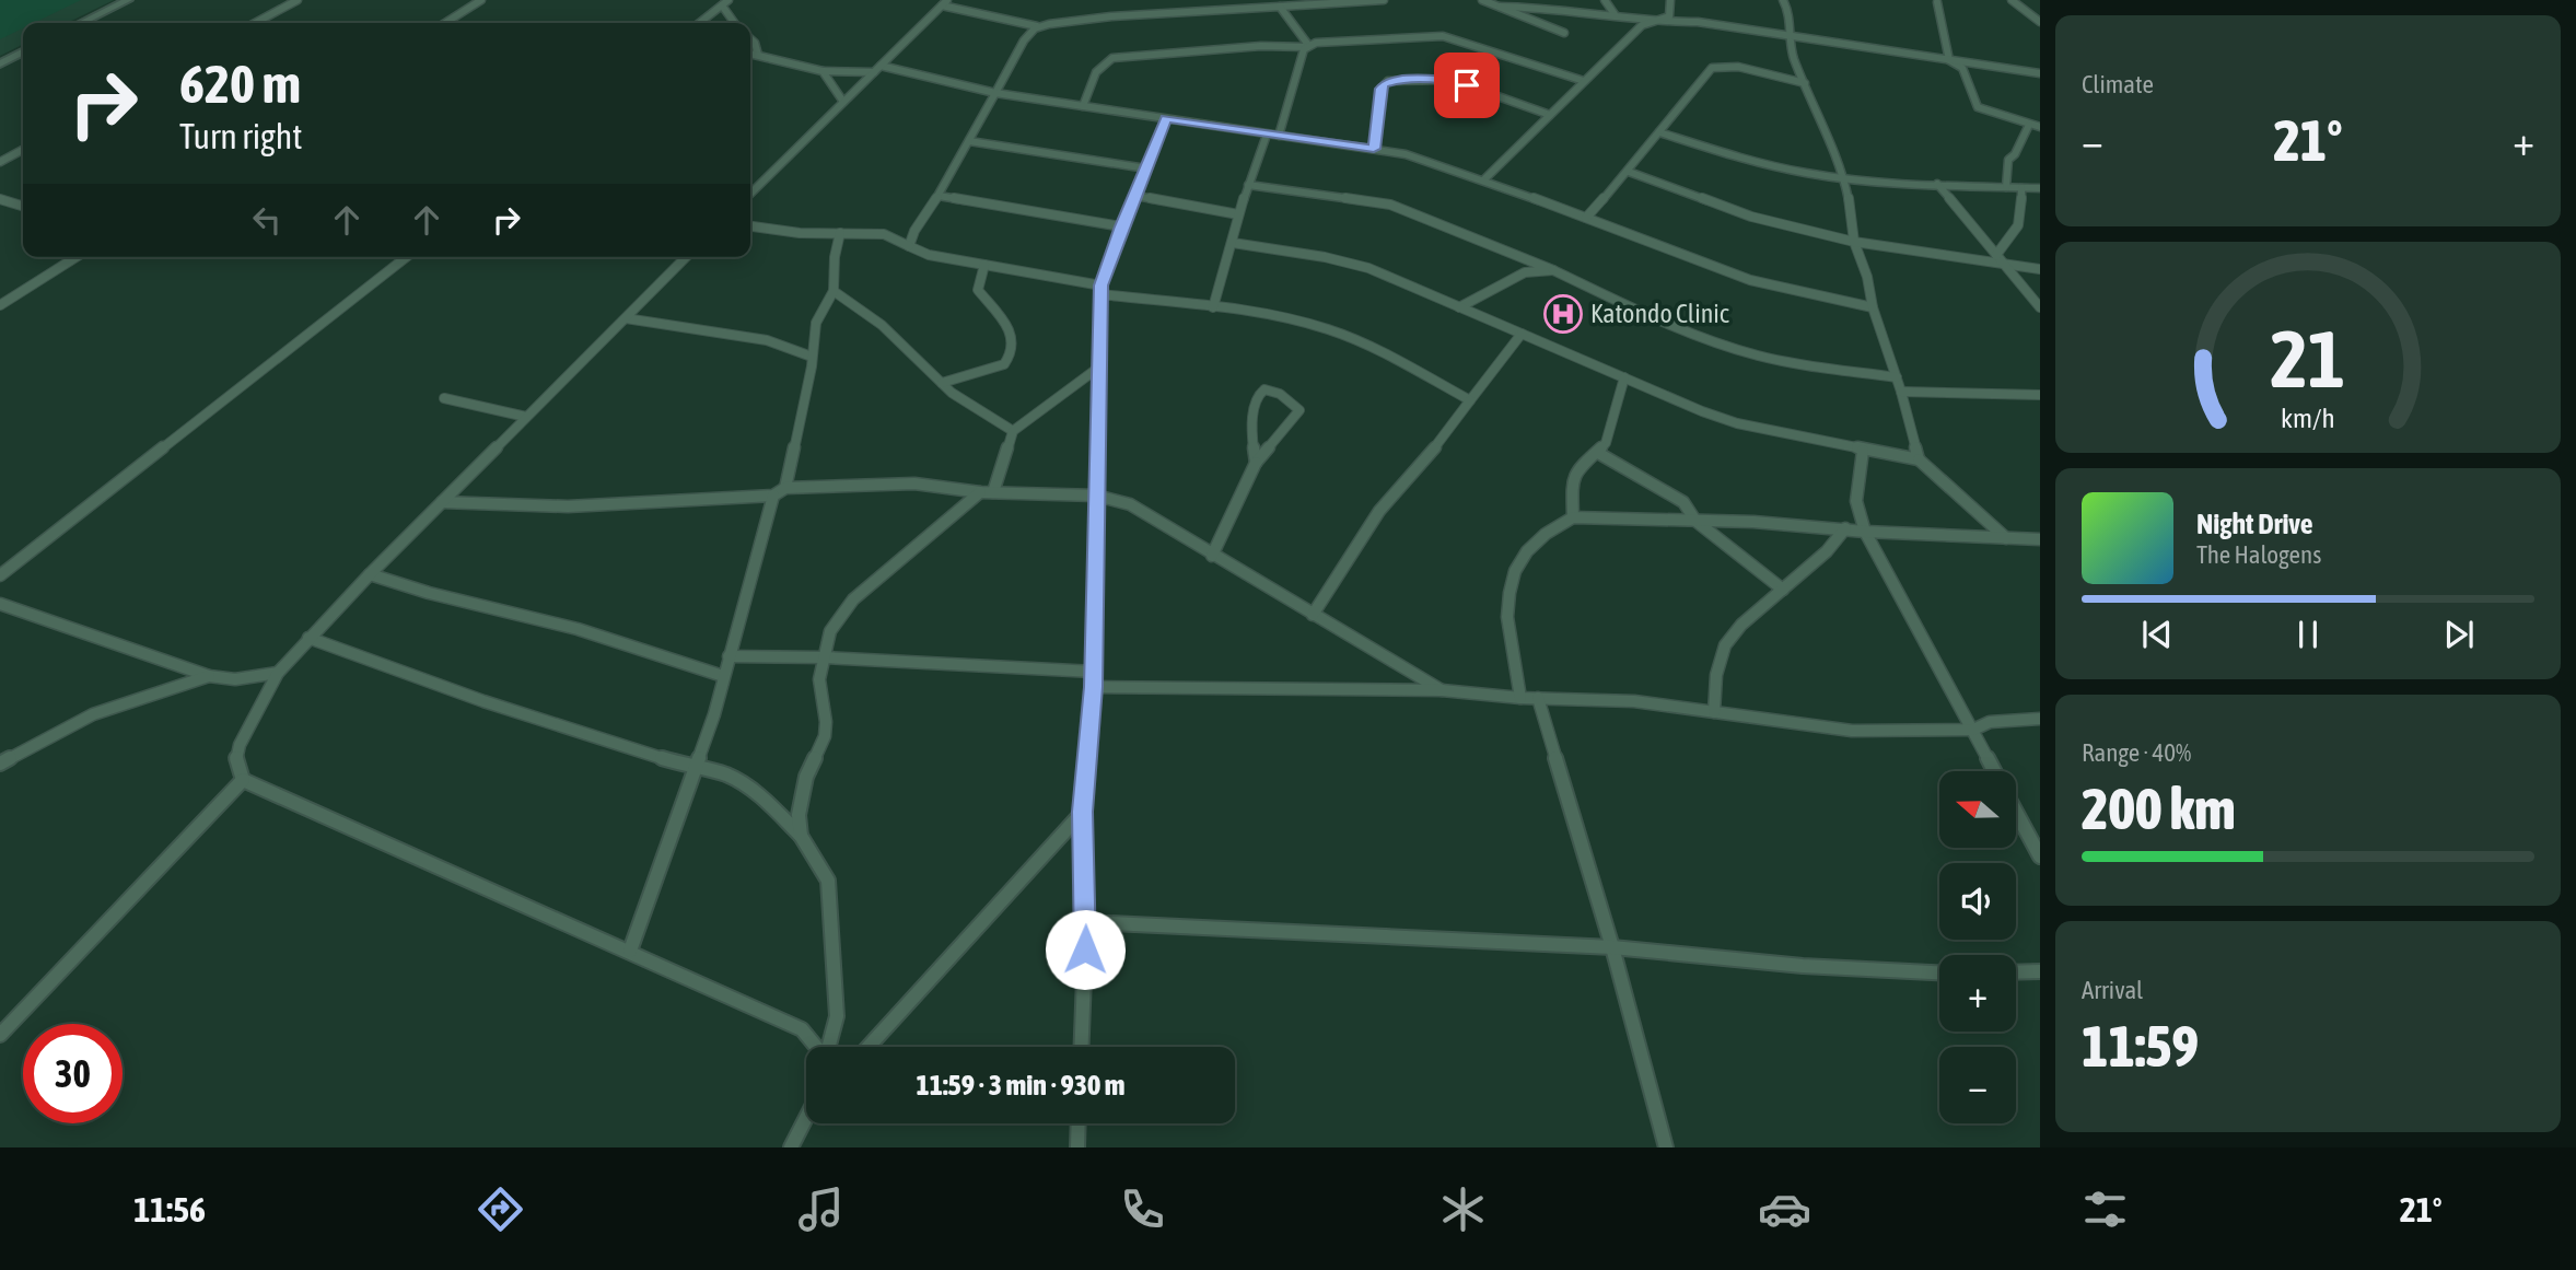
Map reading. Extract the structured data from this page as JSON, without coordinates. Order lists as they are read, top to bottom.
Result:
{
  "places": {
    "hospital": ["Katondo Clinic"]
  },
  "north": "left",
  "page": {
    "tile": [
      "Climate",
      ["Range · 40%", "200 km"],
      ["Arrival", "11:59"]
    ],
    "turn": ["620 m", "Turn right"],
    "heat": ["−", "21°", "+"],
    "song": ["Night Drive", "The Halogens"],
    "map_buttons": ["+", "−"],
    "limit": "30",
    "trip": "11:59 · 3 min · 930 m",
    "tabs": ["11:56", "21°"],
    "gauge": ["21", "km/h"]
  }
}
